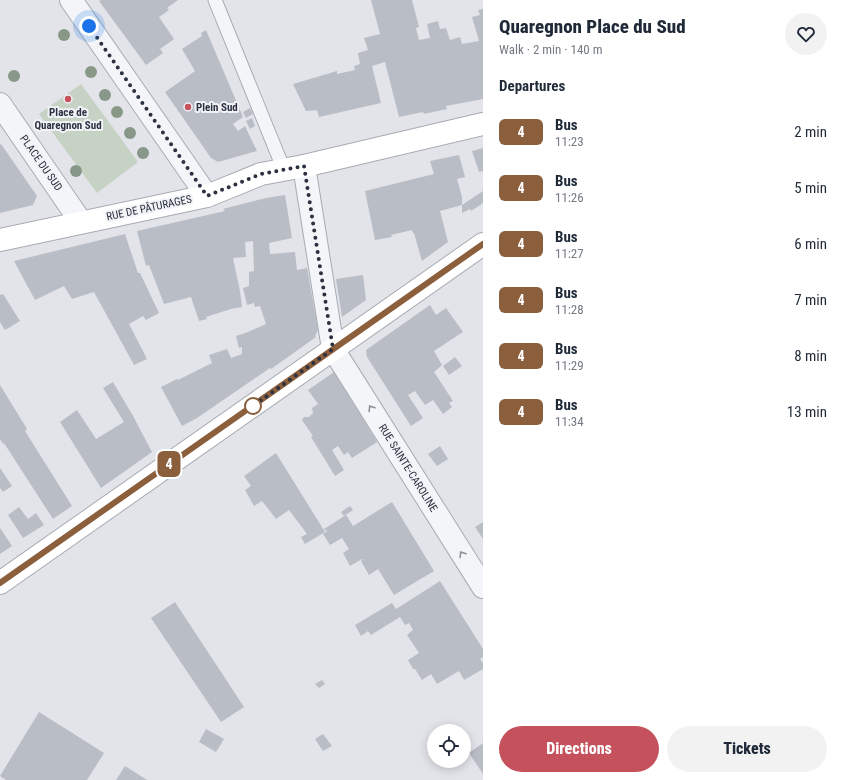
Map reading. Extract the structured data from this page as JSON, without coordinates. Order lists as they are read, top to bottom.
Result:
{
  "streets": {
    "street": ["PLACE DU SUD", "RUE DE PÂTURAGES", "RUE SAINTE-CAROLINE"]
  },
  "crossings": [
    ["PLACE DU SUD", "RUE DE PÂTURAGES"]
  ],
  "one_way": ["RUE SAINTE-CAROLINE"],
  "places": ["Place de Quaregnon Sud", "Plein Sud"],
  "lines": ["bus line 4"],
  "page": {
    "on_map": "4",
    "heading": [
      ["Quaregnon Place du Sud", "Walk · 2 min · 140 m"],
      "Departures"
    ],
    "list": [
      {
        "mark": "4",
        "name": "Bus",
        "note": "11:23",
        "value": "2 min"
      },
      {
        "mark": "4",
        "name": "Bus",
        "note": "11:26",
        "value": "5 min"
      },
      {
        "mark": "4",
        "name": "Bus",
        "note": "11:27",
        "value": "6 min"
      },
      {
        "mark": "4",
        "name": "Bus",
        "note": "11:28",
        "value": "7 min"
      },
      {
        "mark": "4",
        "name": "Bus",
        "note": "11:29",
        "value": "8 min"
      },
      {
        "mark": "4",
        "name": "Bus",
        "note": "11:34",
        "value": "13 min"
      }
    ],
    "buttons": ["Directions", "Tickets"]
  }
}
